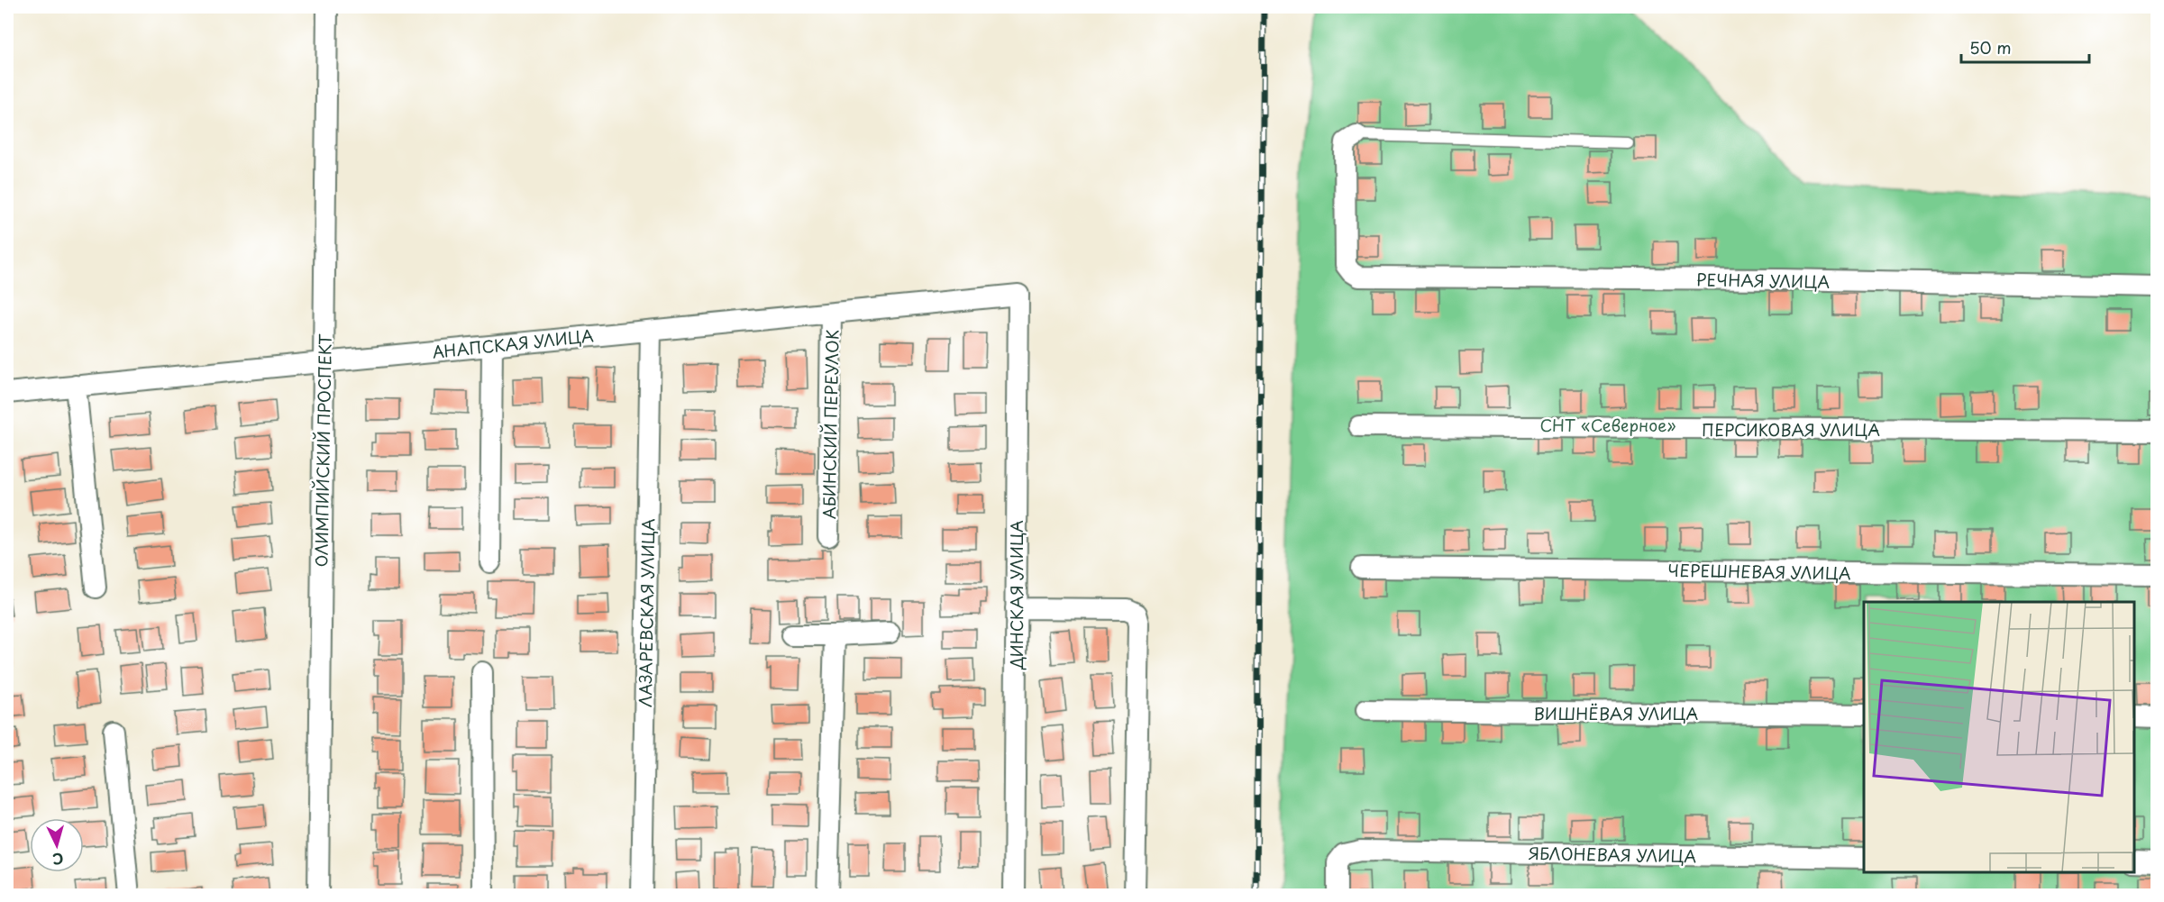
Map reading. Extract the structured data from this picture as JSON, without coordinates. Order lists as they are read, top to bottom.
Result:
{
  "streets": {
    "street": [
      "РЕЧНАЯ УЛИЦА",
      "АНАПСКАЯ УЛИЦА",
      "АБИНСКИЙ ПЕРЕУЛОК",
      "ПЕРСИКОВАЯ УЛИЦА",
      "ОЛИМПИЙСКИЙ ПРОСПЕКТ",
      "ЧЕРЕШНЕВАЯ УЛИЦА",
      "ДИНСКАЯ УЛИЦА",
      "ЛАЗАРЕВСКАЯ УЛИЦА",
      "ВИШНЁВАЯ УЛИЦА",
      "ЯБЛОНЕВАЯ УЛИЦА"
    ]
  },
  "crossings": [
    ["АНАПСКАЯ УЛИЦА", "АБИНСКИЙ ПЕРЕУЛОК"],
    ["АНАПСКАЯ УЛИЦА", "ОЛИМПИЙСКИЙ ПРОСПЕКТ"],
    ["АНАПСКАЯ УЛИЦА", "ДИНСКАЯ УЛИЦА"],
    ["АНАПСКАЯ УЛИЦА", "ЛАЗАРЕВСКАЯ УЛИЦА"]
  ],
  "parks": ["СНТ «Северное»"],
  "scale_bar": "50 m",
  "north": "bottom"
}
